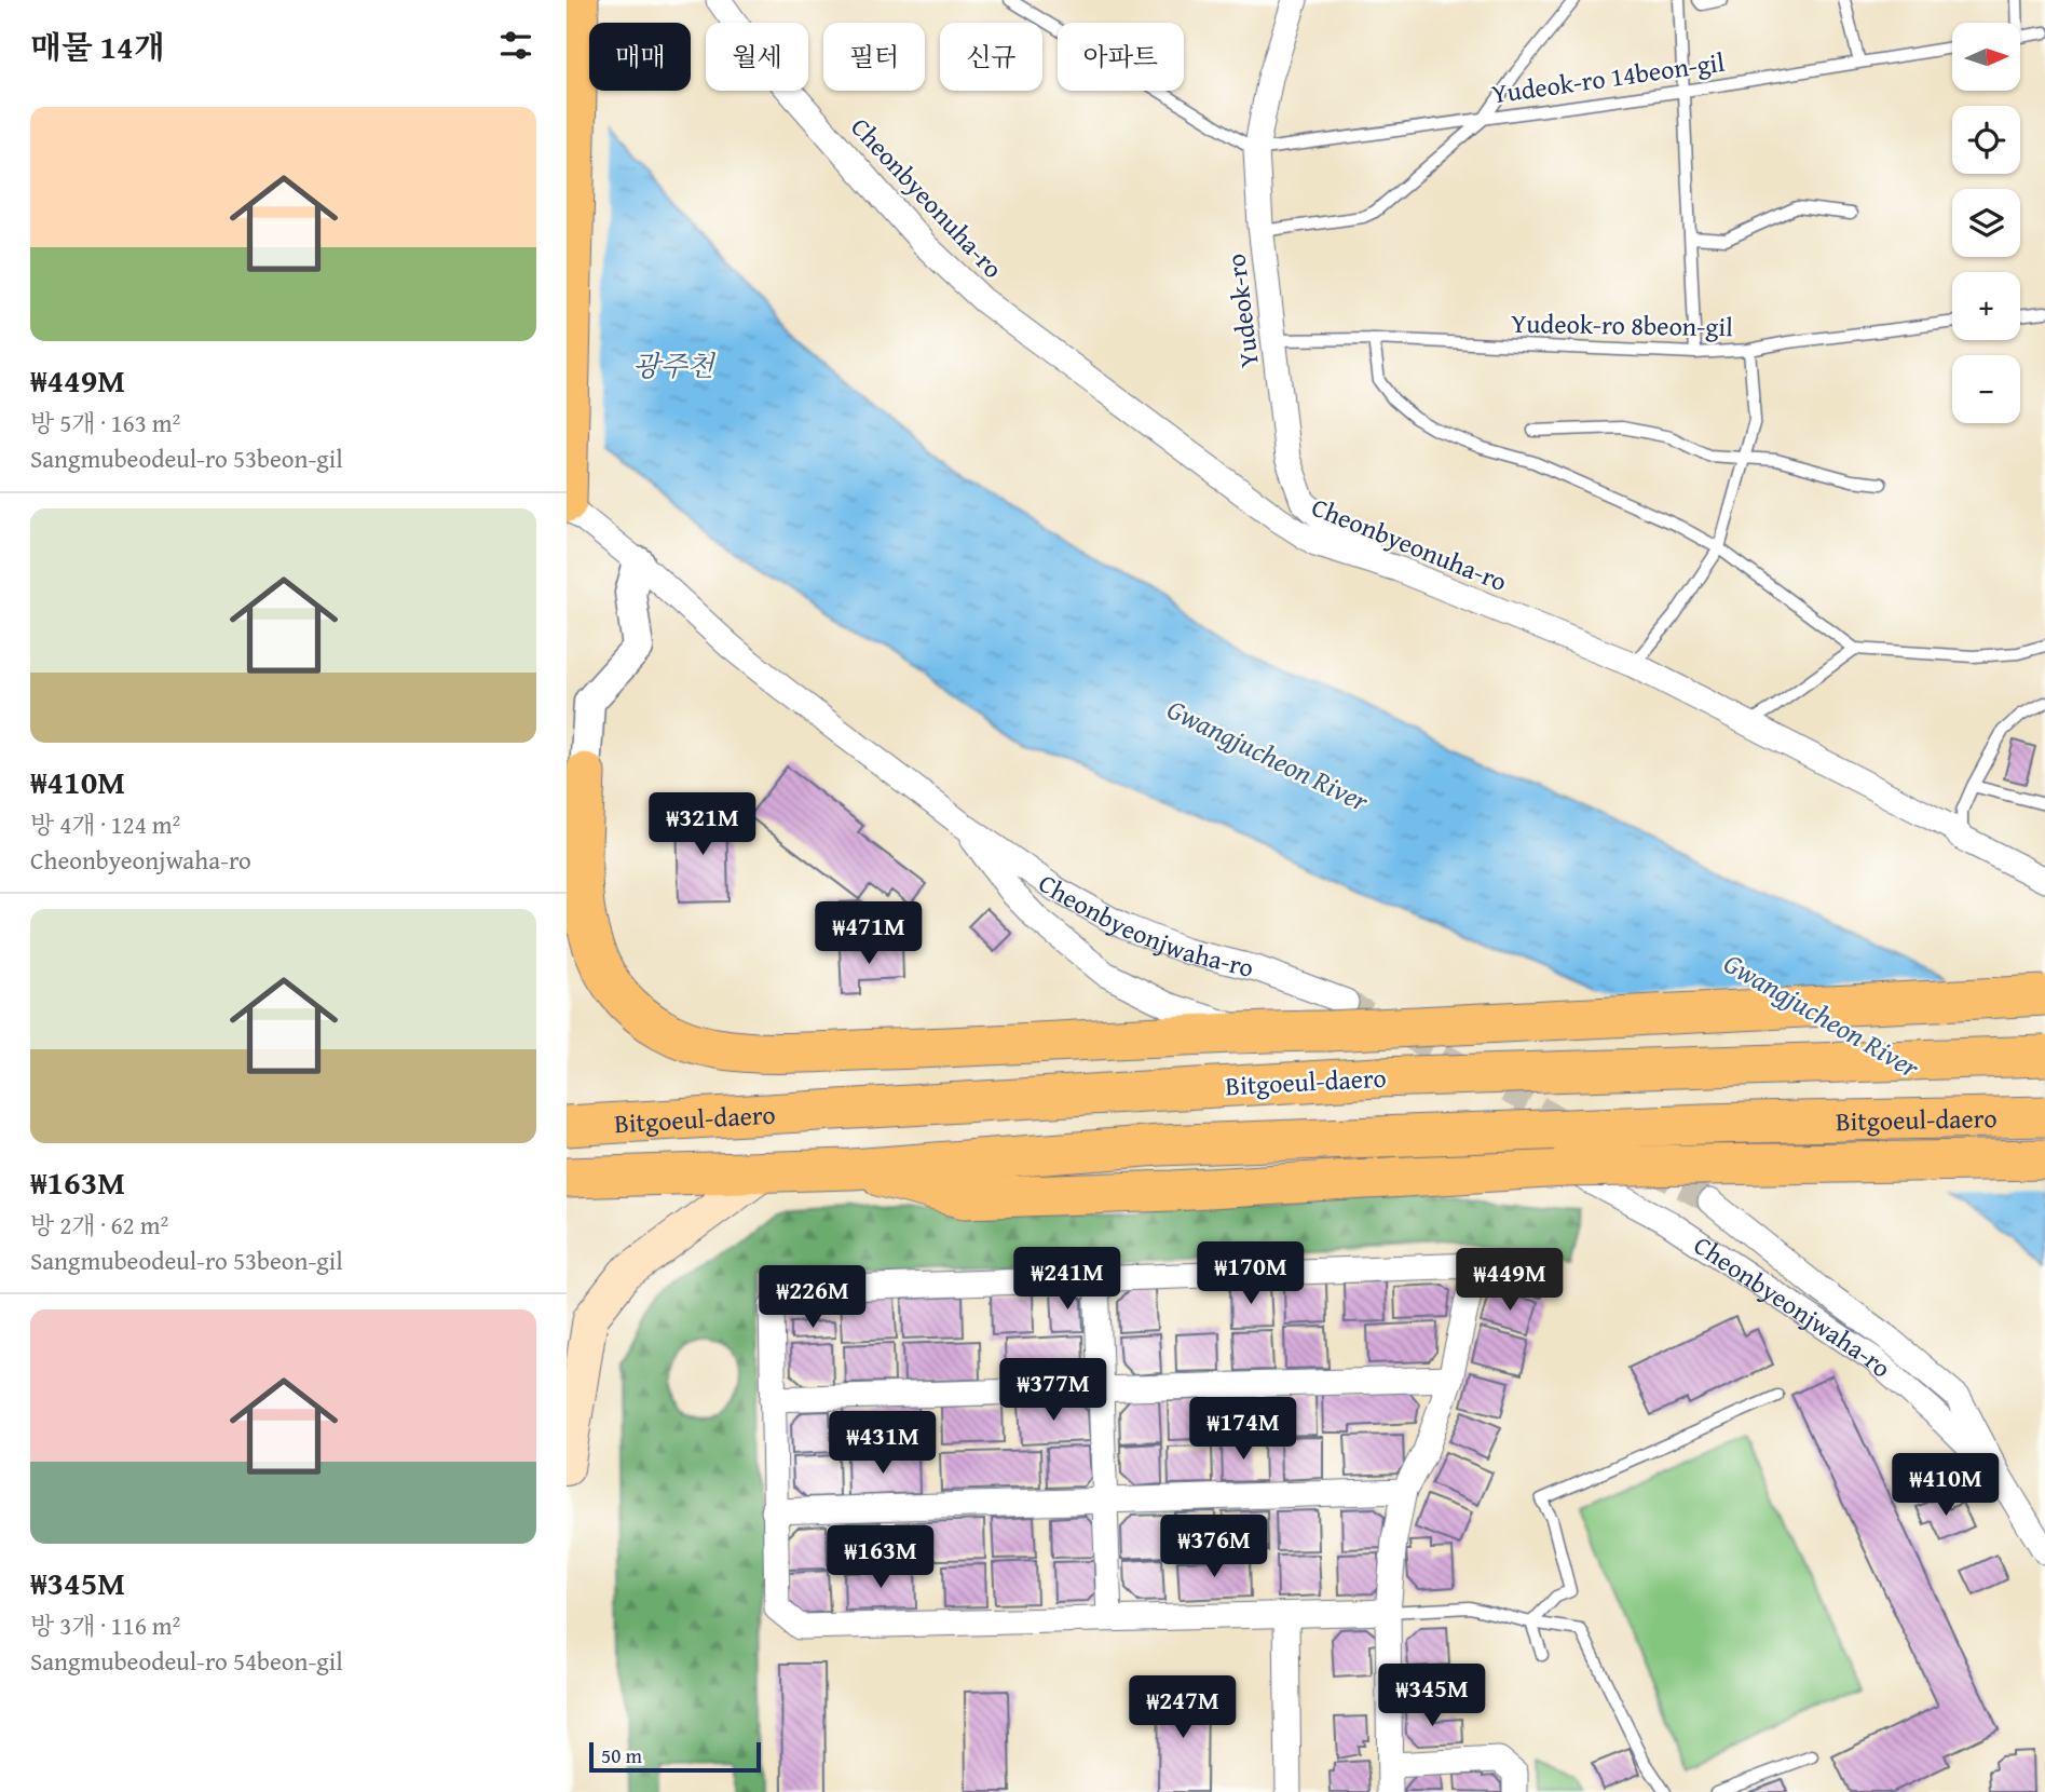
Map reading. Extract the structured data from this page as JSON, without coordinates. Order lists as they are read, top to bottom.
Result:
{
  "streets": {
    "highway": ["Bitgoeul-daero"],
    "street": ["Cheonbyeonuha-ro", "Yudeok-ro", "Cheonbyeonjwaha-ro"],
    "lane": ["Yudeok-ro 14beon-gil", "Yudeok-ro 8beon-gil"]
  },
  "crossings": [
    ["Yudeok-ro 14beon-gil", "Yudeok-ro"],
    ["Cheonbyeonuha-ro", "Yudeok-ro"],
    ["Yudeok-ro", "Yudeok-ro 8beon-gil"]
  ],
  "water": ["광주천", "Gwangjucheon River"],
  "scale_bar": "50 m",
  "north": "right",
  "page": {
    "heading": "매물 14개",
    "map_buttons": ["+", "−"],
    "chip": [
      "매매",
      "월세",
      "필터",
      "신규",
      "아파트"
    ],
    "list": [
      {
        "name": "₩449M",
        "note": "방 5개 · 163 m² · Sangmubeodeul-ro 53beon-gil"
      },
      {
        "name": "₩410M",
        "note": "방 4개 · 124 m² · Cheonbyeonjwaha-ro"
      },
      {
        "name": "₩163M",
        "note": "방 2개 · 62 m² · Sangmubeodeul-ro 53beon-gil"
      },
      {
        "name": "₩345M",
        "note": "방 3개 · 116 m² · Sangmubeodeul-ro 54beon-gil"
      }
    ],
    "price": [
      "₩321M",
      "₩471M",
      "₩170M",
      "₩241M",
      "₩449M",
      "₩226M",
      "₩377M",
      "₩174M",
      "₩431M",
      "₩410M",
      "₩376M",
      "₩163M",
      "₩345M",
      "₩247M"
    ],
    "scale": "50 m"
  }
}
